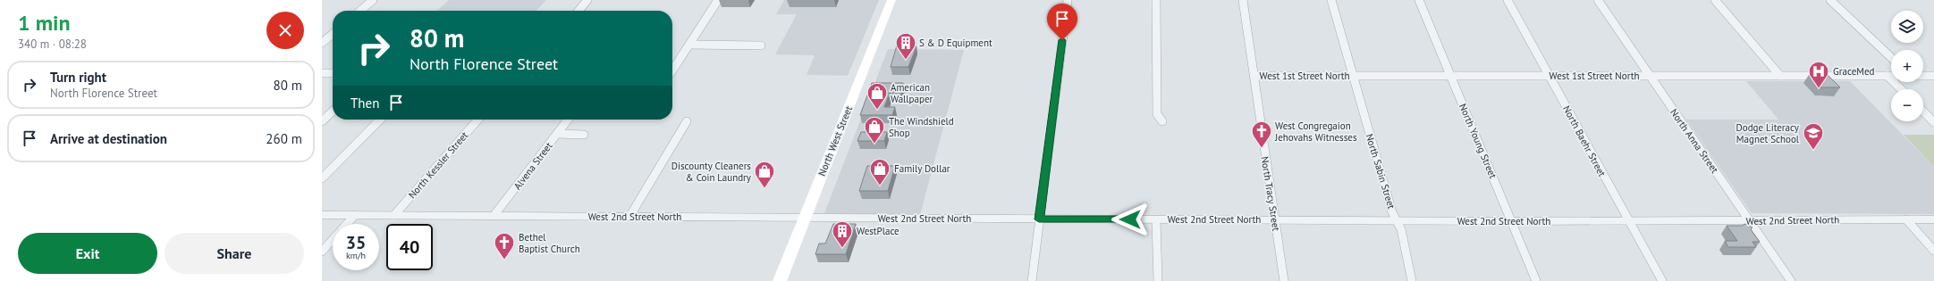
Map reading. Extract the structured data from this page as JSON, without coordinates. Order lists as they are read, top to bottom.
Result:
{
  "streets": {
    "main road": ["North West Street"],
    "street": [
      "West 1st Street North",
      "North Young Street",
      "North Baehr Street",
      "North Anna Street",
      "North Kessler Street",
      "Alvena Street",
      "North Sabin Street",
      "North Tracy Street",
      "West 2nd Street North"
    ]
  },
  "crossings": [
    ["West 1st Street North", "North Young Street"],
    ["West 1st Street North", "North Baehr Street"],
    ["West 1st Street North", "North Anna Street"],
    ["West 1st Street North", "North Sabin Street"],
    ["West 1st Street North", "North Tracy Street"],
    ["North West Street", "West 2nd Street North"],
    ["North Young Street", "West 2nd Street North"],
    ["North Baehr Street", "West 2nd Street North"],
    ["North Anna Street", "West 2nd Street North"],
    ["North Kessler Street", "West 2nd Street North"],
    ["Alvena Street", "West 2nd Street North"],
    ["North Sabin Street", "West 2nd Street North"],
    ["North Tracy Street", "West 2nd Street North"]
  ],
  "places": {
    "building": ["S & D Equipment", "WestPlace"],
    "hospital": ["GraceMed"],
    "shop": [
      "American Wallpaper",
      "The Windshield Shop",
      "Family Dollar",
      "Discounty Cleaners & Coin Laundry"
    ],
    "church": ["West Congregaion Jehovahs Witnesses", "Bethel Baptist Church"],
    "school or university": ["Dodge Literacy Magnet School"]
  },
  "page": {
    "heading": ["1 min", "340 m · 08:28"],
    "map_buttons": ["+", "−"],
    "turn": ["80 m", "North Florence Street"],
    "list": [
      {
        "name": "Turn right",
        "note": "North Florence Street",
        "value": "80 m"
      },
      {
        "name": "Arrive at destination",
        "value": "260 m"
      }
    ],
    "then": "Then",
    "speed": "35 km/h",
    "limit": "40",
    "buttons": ["Exit", "Share"]
  }
}
